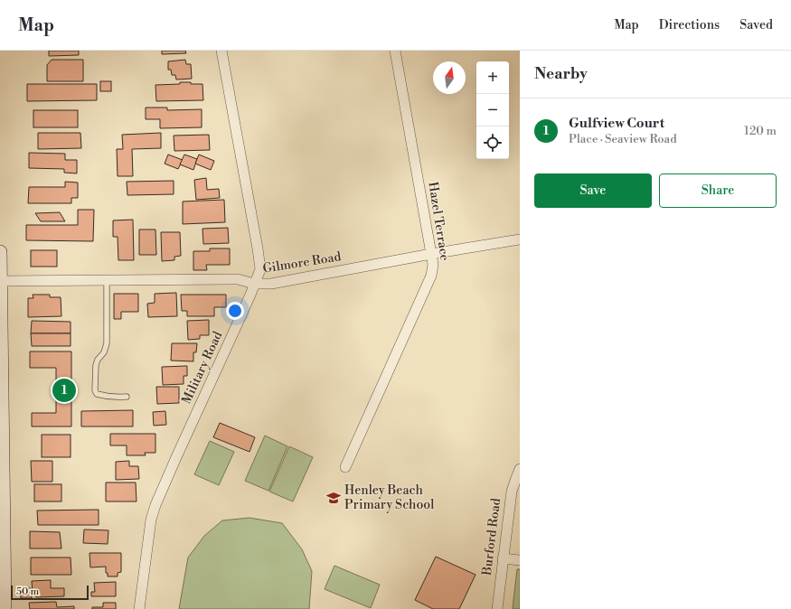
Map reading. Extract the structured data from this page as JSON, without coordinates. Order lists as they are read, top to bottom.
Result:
{
  "streets": {
    "street": [
      "Hazel Terrace",
      "Gilmore Road",
      "Military Road",
      "Burford Road"
    ]
  },
  "crossings": [
    ["Hazel Terrace", "Gilmore Road"],
    ["Gilmore Road", "Military Road"]
  ],
  "places": {
    "school or university": ["Henley Beach Primary School"]
  },
  "scale_bar": "50 m",
  "north": "top",
  "page": {
    "header": "Map",
    "nav": ["Map", "Directions", "Saved"],
    "heading": "Nearby",
    "map_buttons": ["+", "−"],
    "list": [
      {
        "mark": "1",
        "name": "Gulfview Court",
        "note": "Place · Seaview Road",
        "value": "120 m"
      }
    ],
    "buttons": ["Save", "Share"],
    "pins": "1",
    "scale": "50 m"
  }
}
